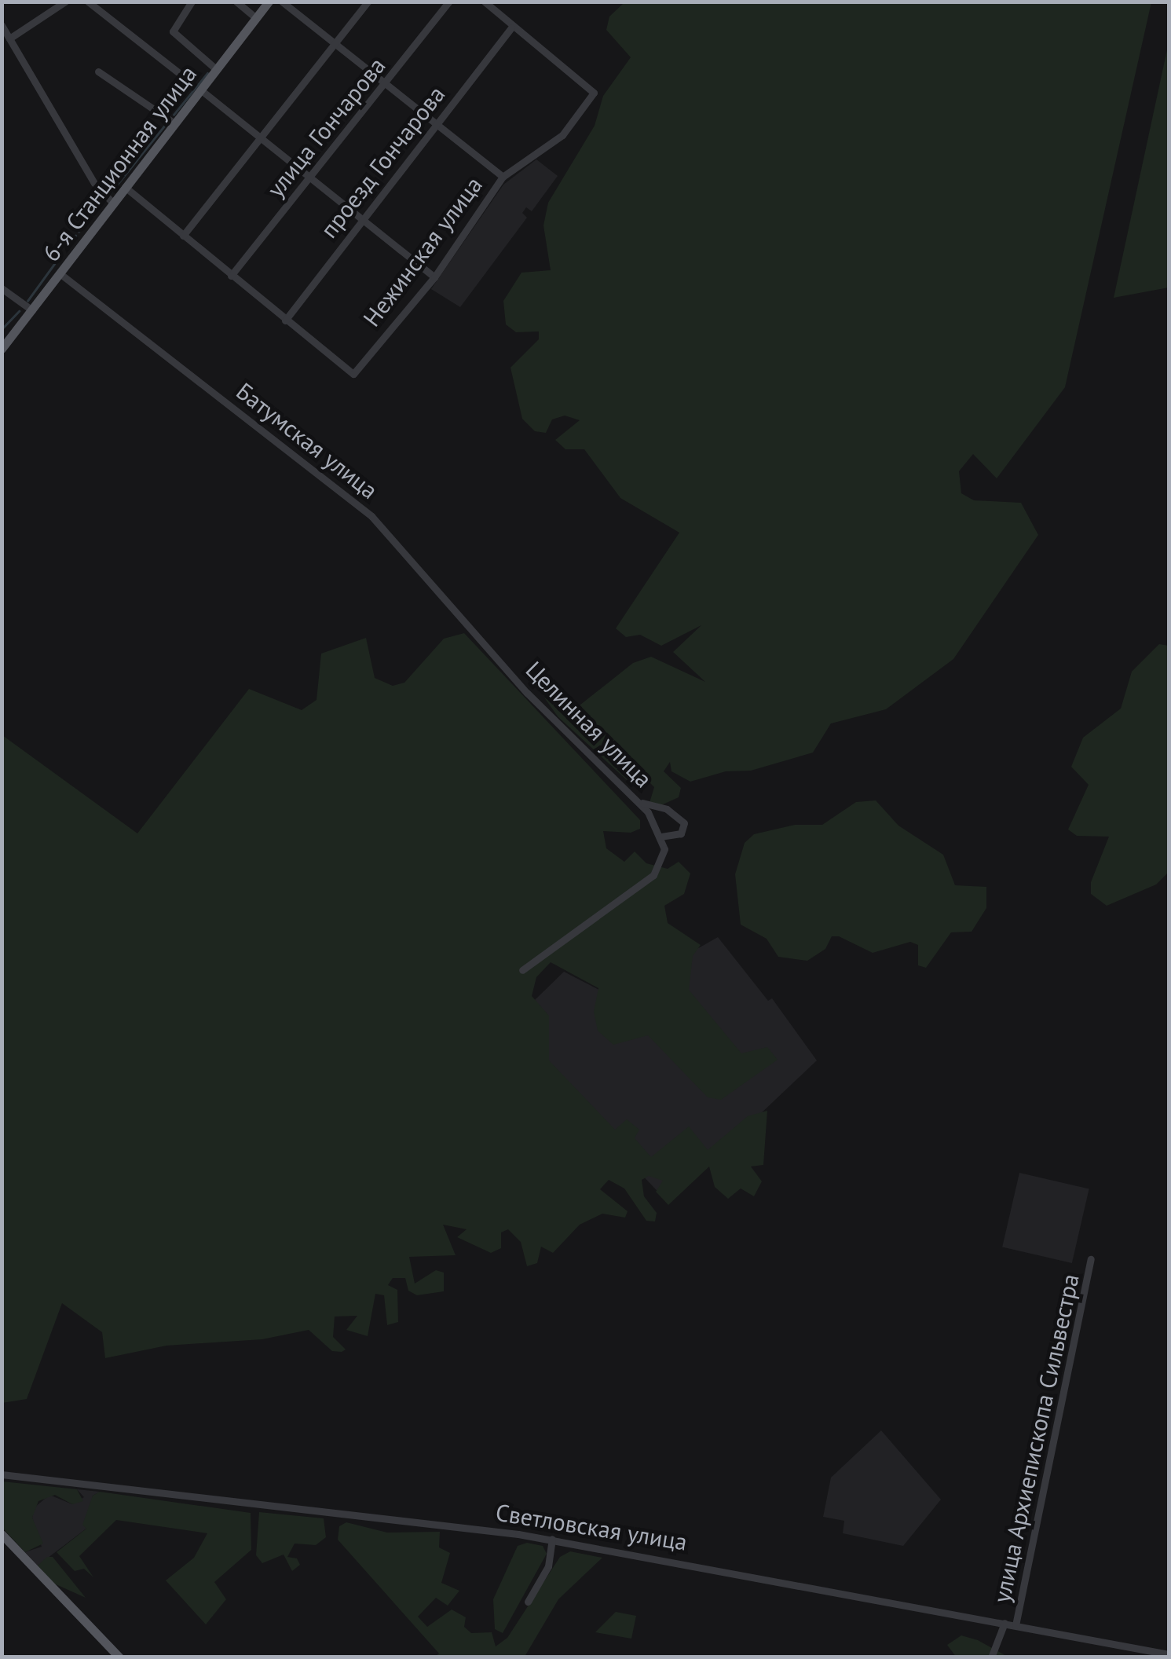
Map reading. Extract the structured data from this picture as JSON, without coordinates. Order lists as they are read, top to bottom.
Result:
{
  "streets": {
    "main road": ["6-я Станционная улица"],
    "street": [
      "улица Гончарова",
      "проезд Гончарова",
      "Нежинская улица",
      "Батумская улица",
      "Целинная улица",
      "улица Архиепископа Сильвестра",
      "Светловская улица"
    ]
  },
  "crossings": [
    ["проезд Гончарова", "Нежинская улица"],
    ["6-я Станционная улица", "Батумская улица"],
    ["Батумская улица", "Целинная улица"],
    ["улица Архиепископа Сильвестра", "Светловская улица"]
  ]
}
